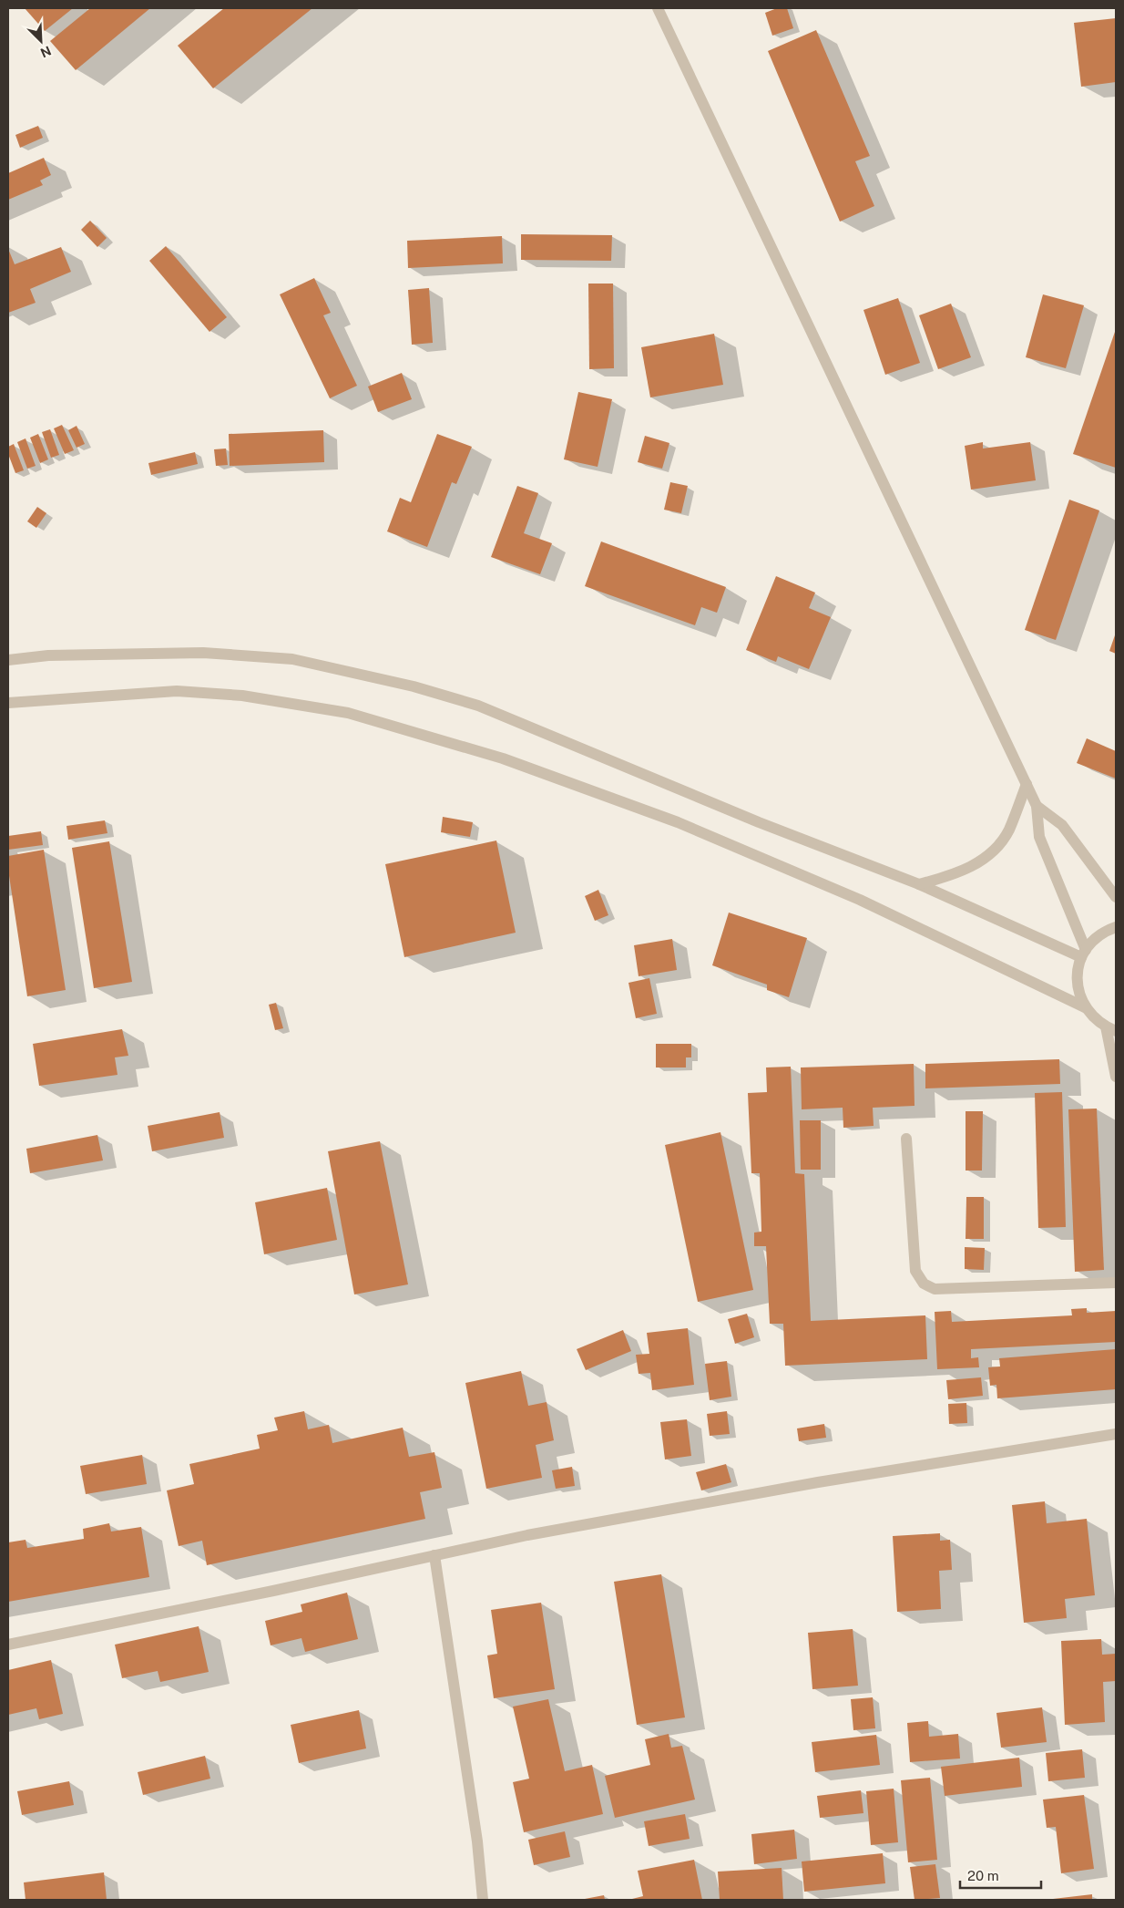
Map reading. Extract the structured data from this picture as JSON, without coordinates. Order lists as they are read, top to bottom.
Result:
{
  "scale_bar": "20 m",
  "north": "bottom right"
}
